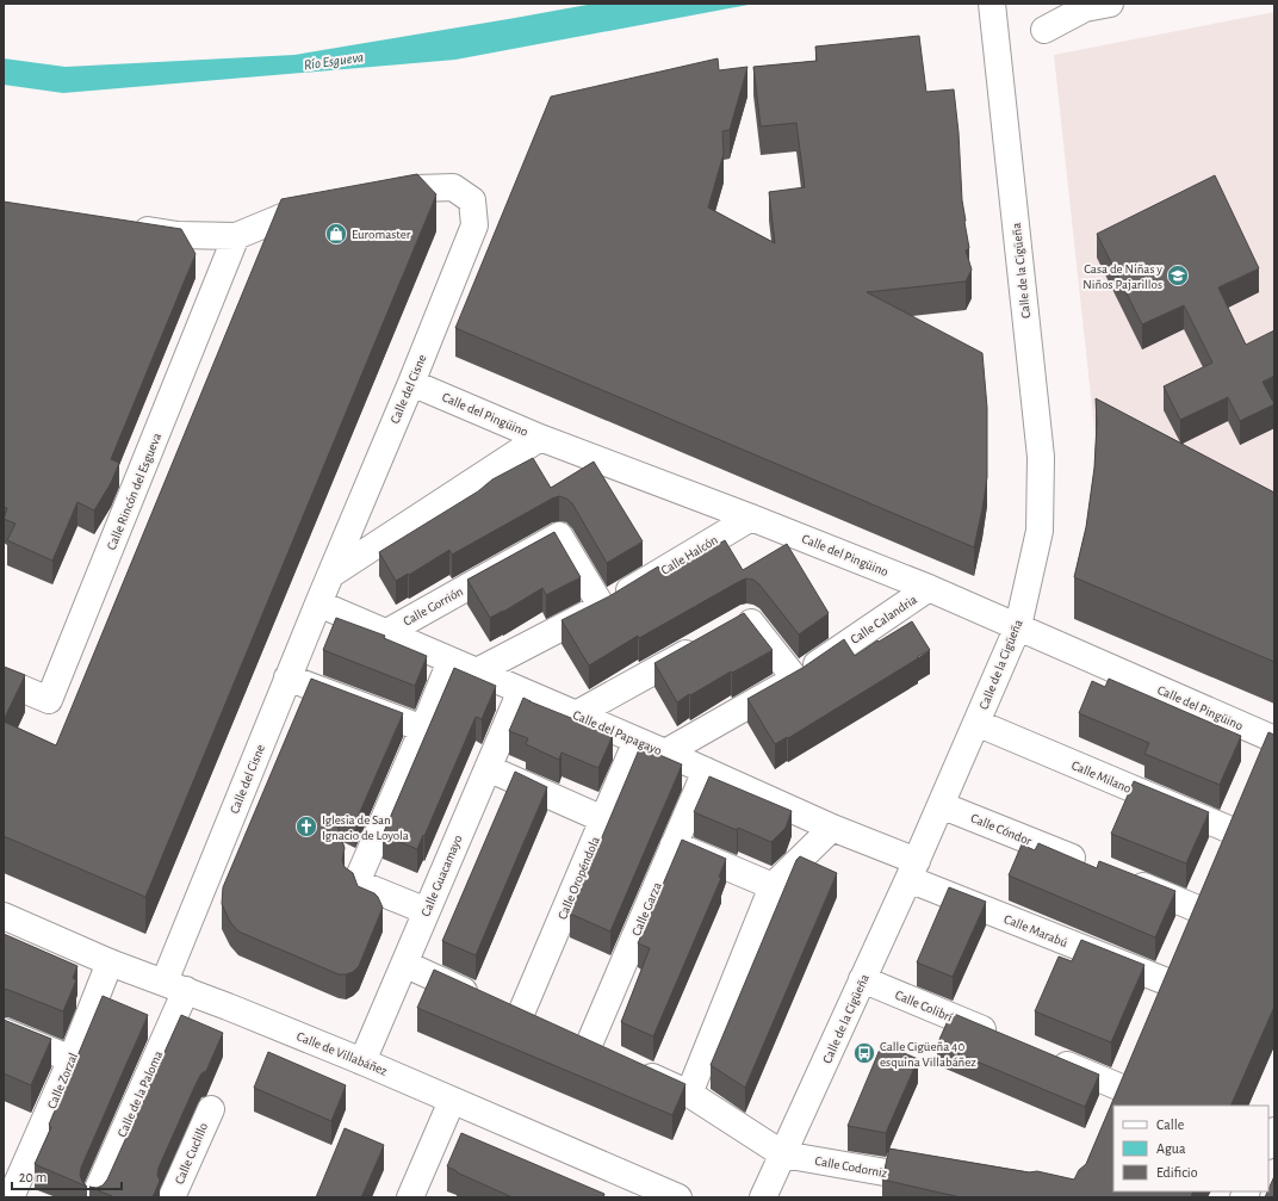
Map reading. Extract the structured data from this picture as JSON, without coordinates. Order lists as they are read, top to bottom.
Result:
{
  "streets": {
    "street": [
      "Calle de la Cigüeña",
      "Calle del Cisne",
      "Calle del Pingüino",
      "Calle Rincón del Esgueva",
      "Calle Halcón",
      "Calle Gorrión",
      "Calle Calandria",
      "Calle del Papagayo",
      "Calle Milano",
      "Calle Cóndor",
      "Calle Guacamayo",
      "Calle Oropéndola",
      "Calle Garza",
      "Calle Marabú",
      "Calle Colibrí",
      "Calle de Villabáñez",
      "Calle Zorzal",
      "Calle de la Paloma",
      "Calle Cuclillo",
      "Calle Codorniz"
    ]
  },
  "crossings": [
    ["Calle de la Cigüeña", "Calle del Pingüino"],
    ["Calle de la Cigüeña", "Calle del Papagayo"],
    ["Calle de la Cigüeña", "Calle Milano"],
    ["Calle de la Cigüeña", "Calle Cóndor"],
    ["Calle de la Cigüeña", "Calle Marabú"],
    ["Calle de la Cigüeña", "Calle Colibrí"],
    ["Calle de la Cigüeña", "Calle Codorniz"],
    ["Calle del Cisne", "Calle del Pingüino"],
    ["Calle del Cisne", "Calle del Papagayo"],
    ["Calle del Cisne", "Calle de Villabáñez"],
    ["Calle del Cisne", "Calle de la Paloma"],
    ["Calle del Pingüino", "Calle Halcón"],
    ["Calle del Pingüino", "Calle Calandria"],
    ["Calle Halcón", "Calle Gorrión"],
    ["Calle Halcón", "Calle del Papagayo"],
    ["Calle Gorrión", "Calle del Papagayo"],
    ["Calle Calandria", "Calle del Papagayo"],
    ["Calle del Papagayo", "Calle Guacamayo"],
    ["Calle del Papagayo", "Calle Oropéndola"],
    ["Calle del Papagayo", "Calle Garza"],
    ["Calle del Papagayo", "Calle Marabú"],
    ["Calle Guacamayo", "Calle de Villabáñez"],
    ["Calle Oropéndola", "Calle Garza"],
    ["Calle de Villabáñez", "Calle Zorzal"],
    ["Calle de Villabáñez", "Calle de la Paloma"]
  ],
  "water": ["Río Esgueva"],
  "places": {
    "shop": ["Euromaster"],
    "school or university": ["Casa de Niñas y Niños Pajarillos"],
    "church": ["Iglesia de San Ignacio de Loyola"],
    "bus stop": ["Calle Cigüeña 40 esquina Villabáñez"]
  },
  "legend": ["Calle", "Agua", "Edificio"],
  "scale_bar": "20 m"
}
